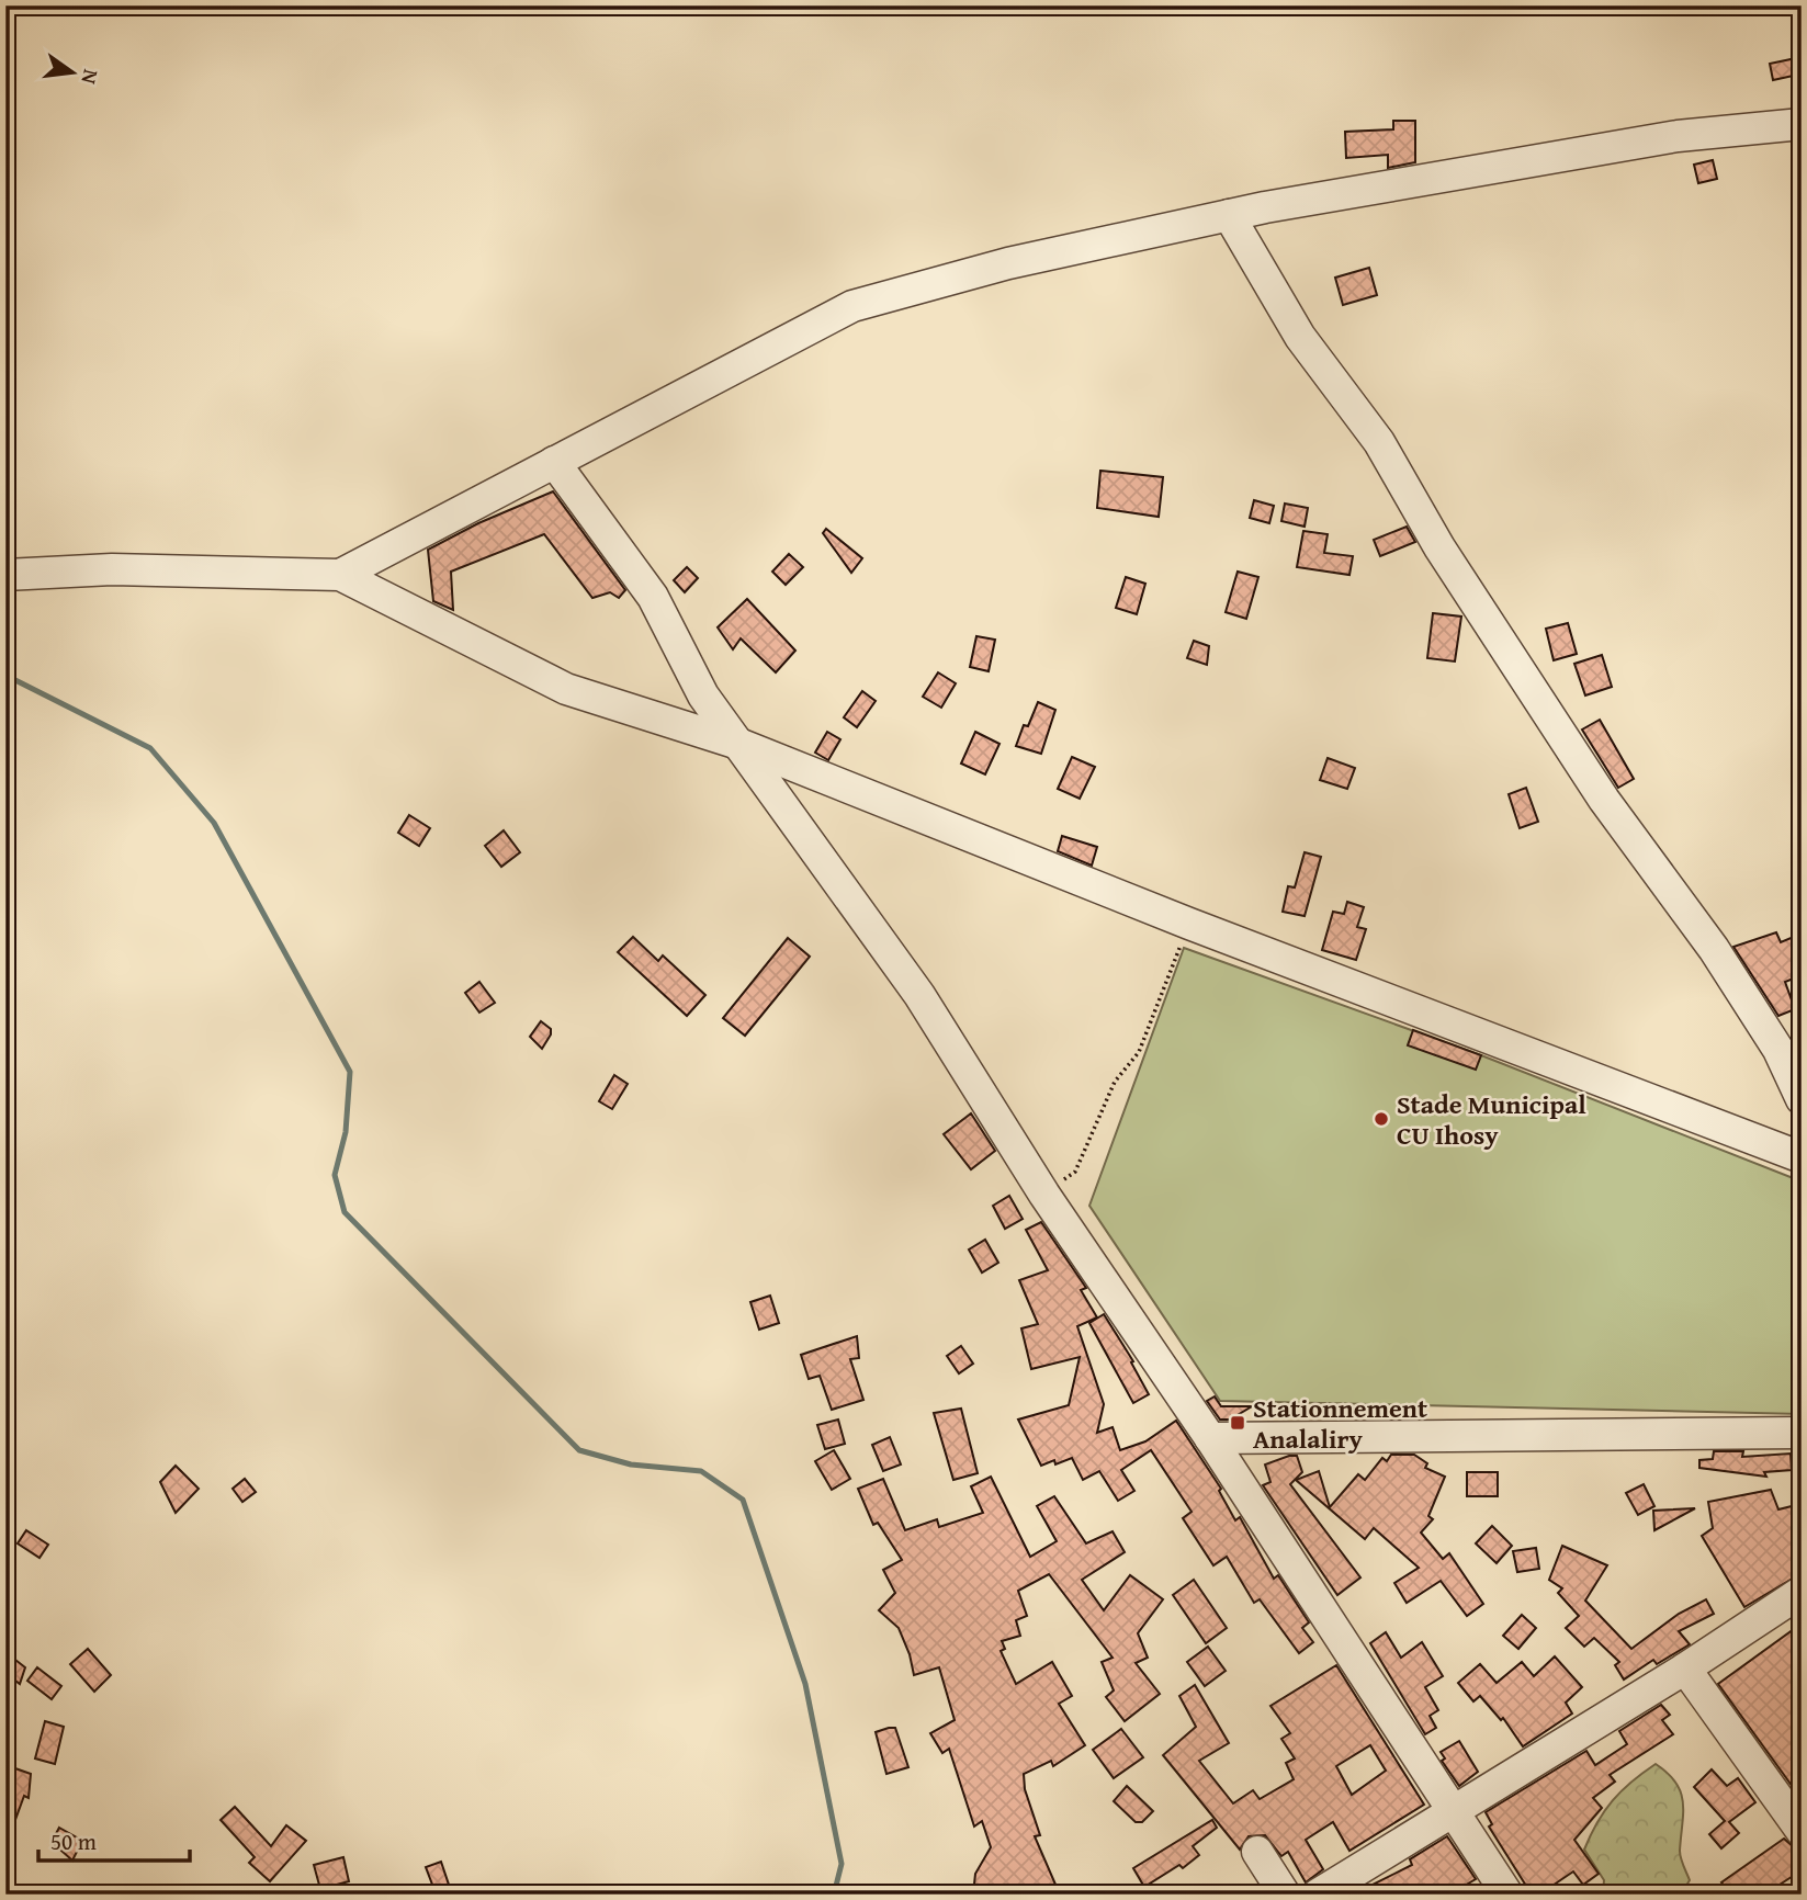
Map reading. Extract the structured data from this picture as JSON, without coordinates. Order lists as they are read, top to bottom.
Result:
{
  "places": {
    "other": ["Stade Municipal CU Ihosy"],
    "transit": ["Stationnement Analaliry"]
  },
  "scale_bar": "50 m",
  "north": "right"
}
